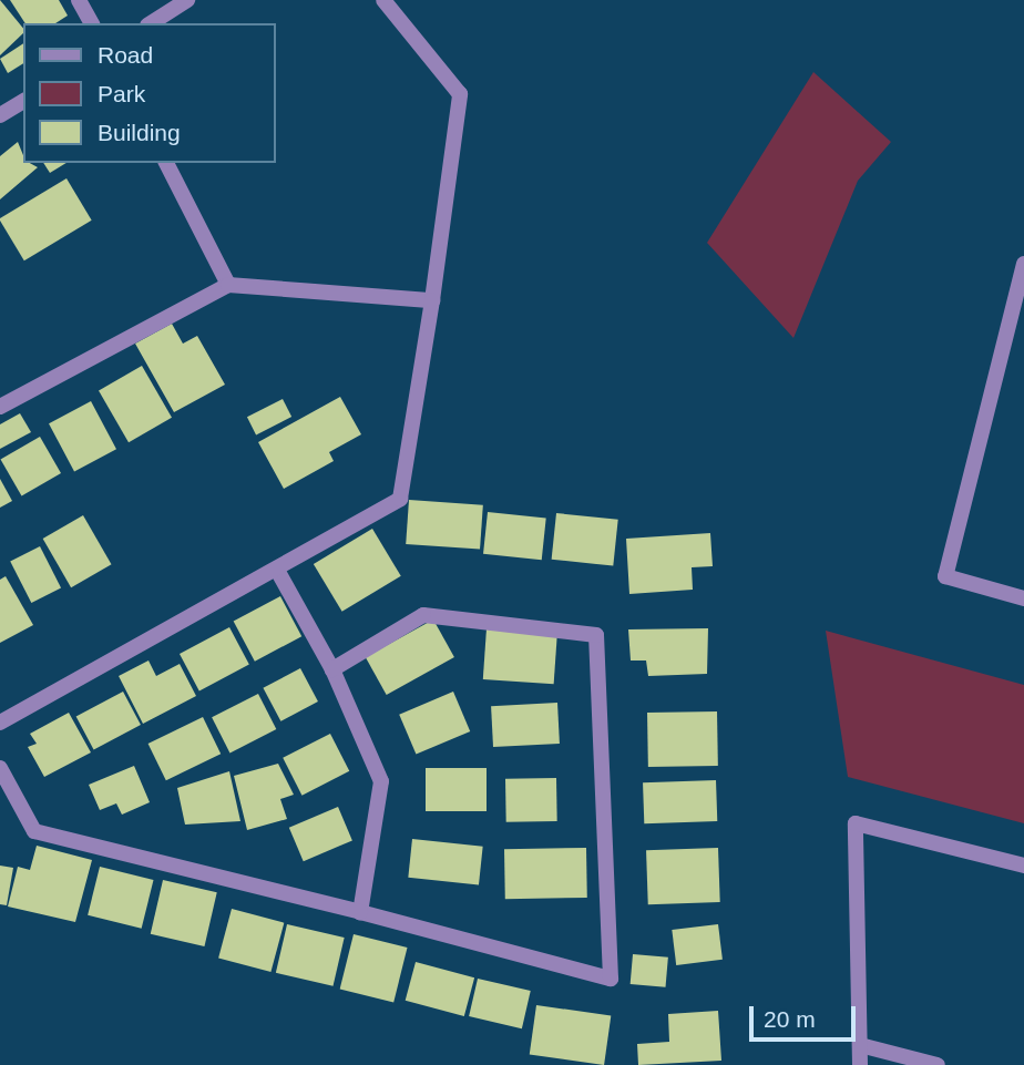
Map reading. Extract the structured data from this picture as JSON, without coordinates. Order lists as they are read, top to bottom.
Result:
{
  "legend": ["Road", "Park", "Building"],
  "scale_bar": "20 m"
}
